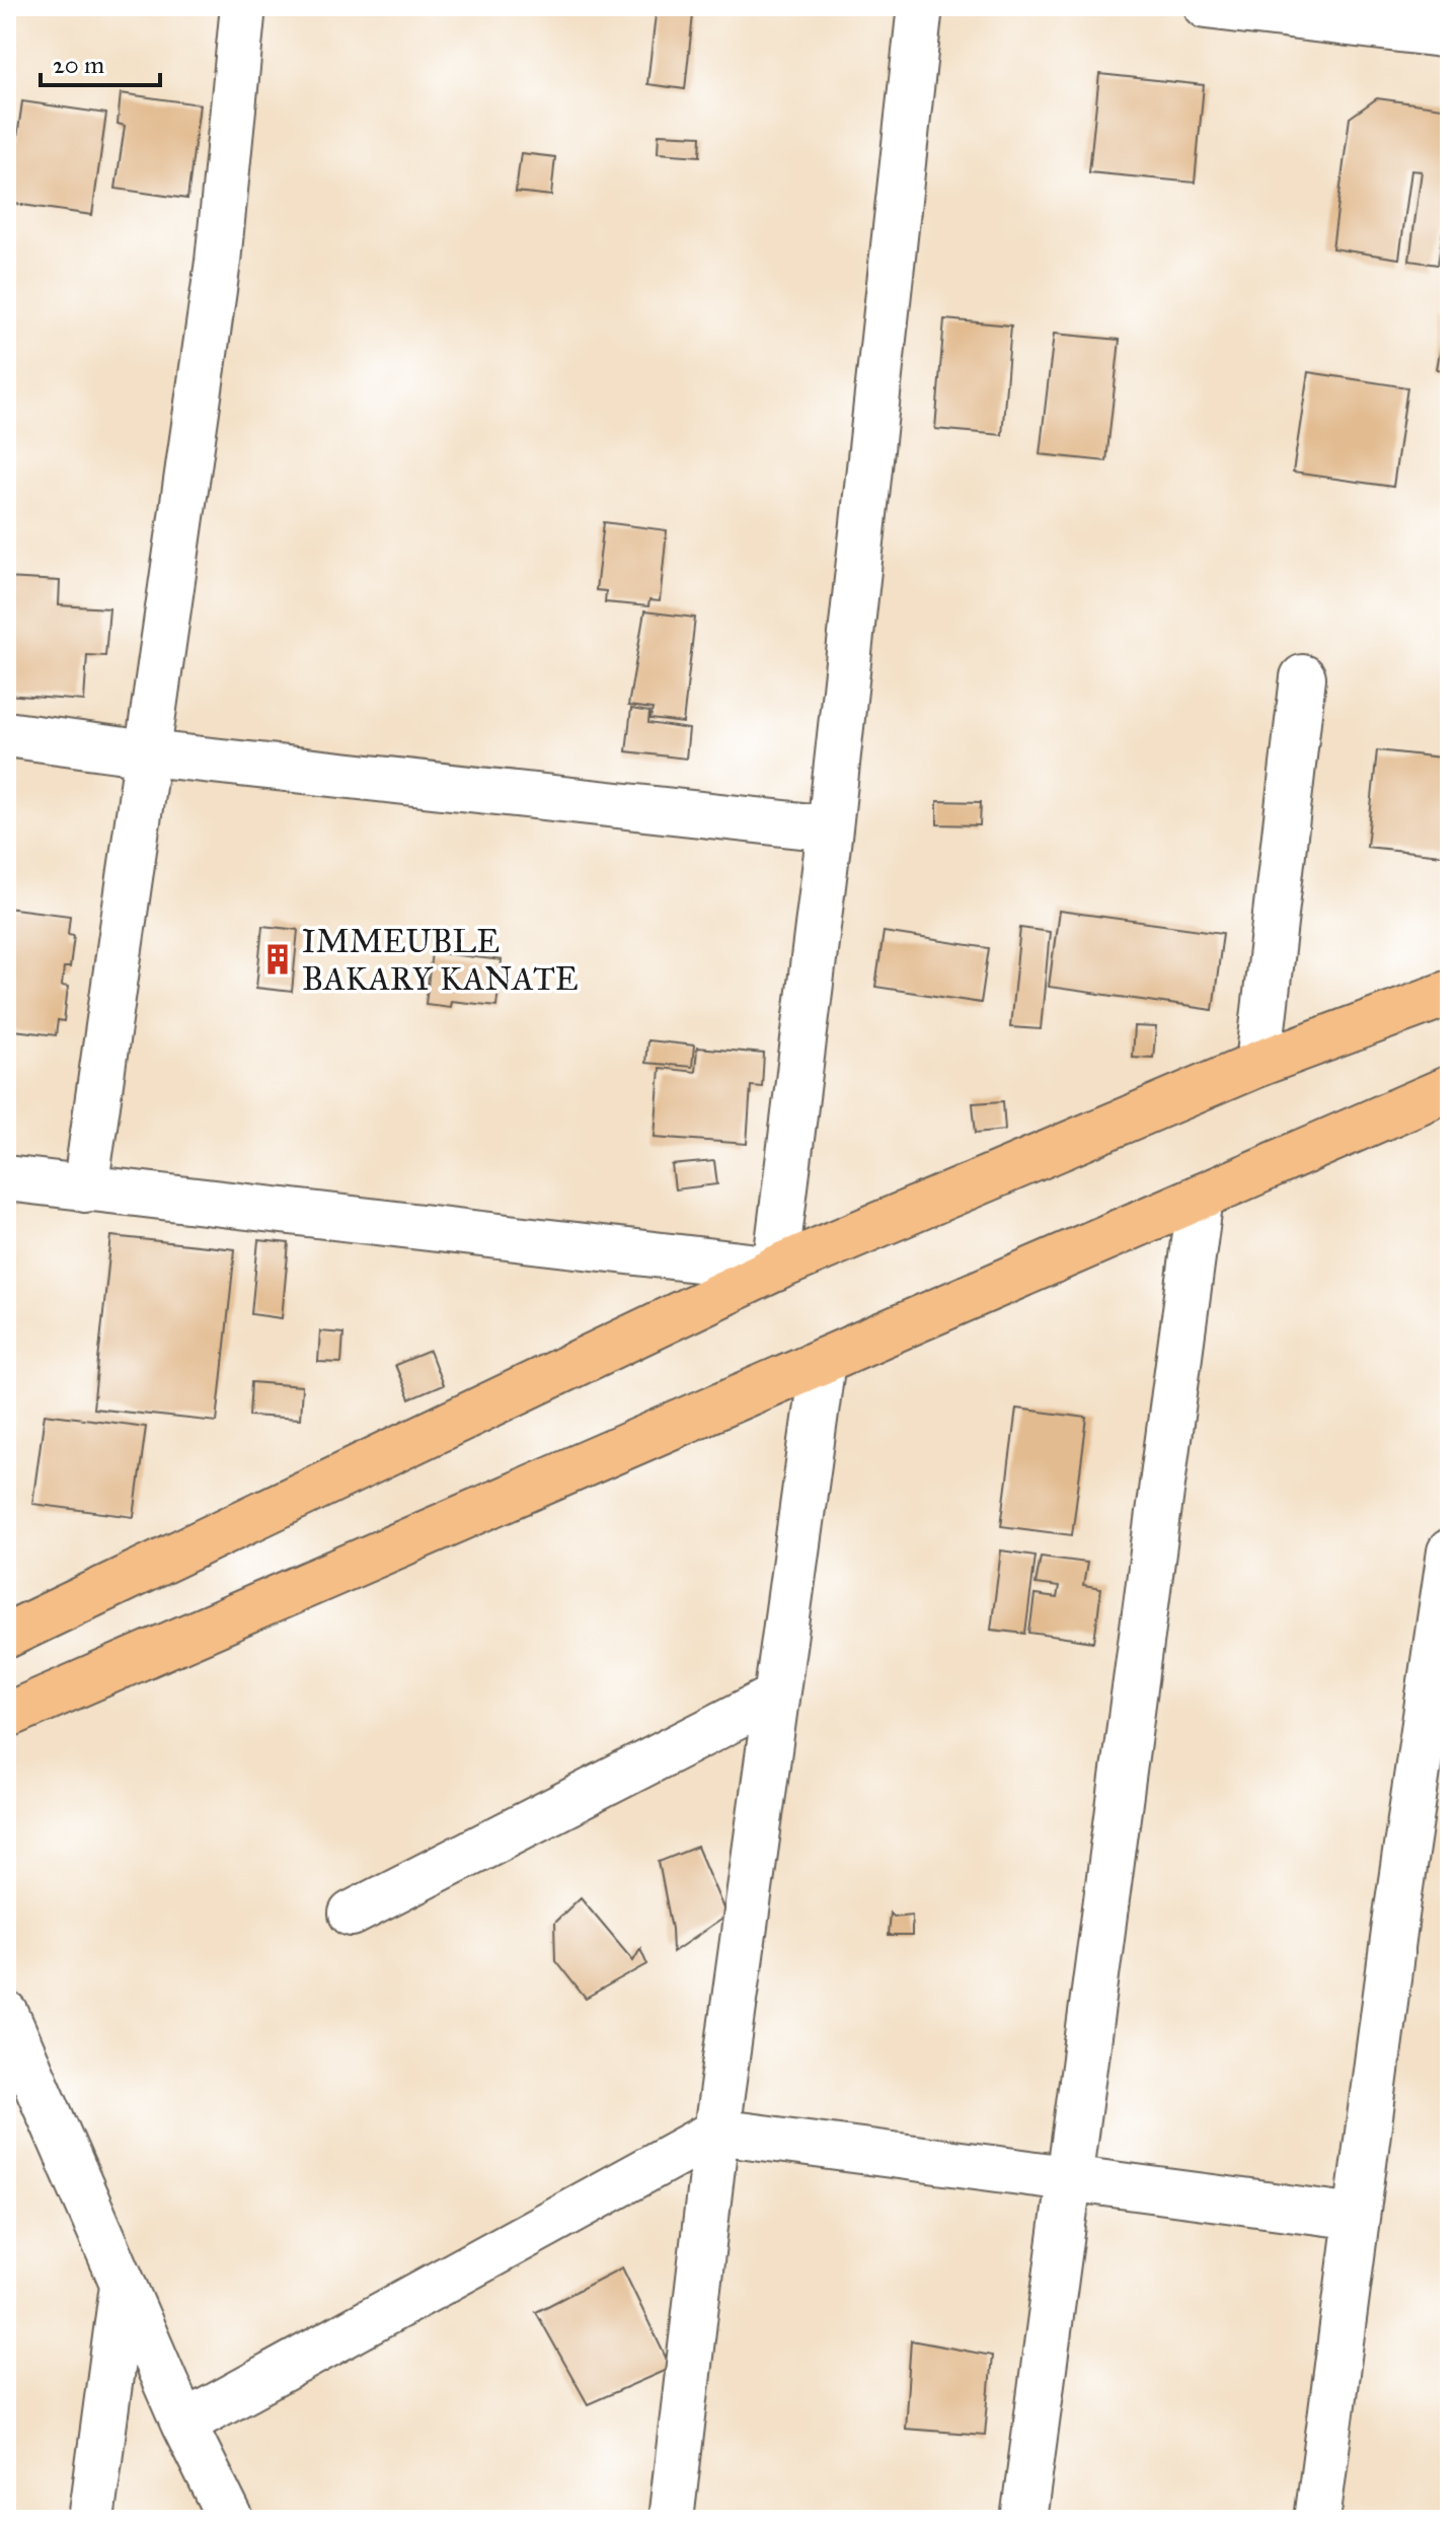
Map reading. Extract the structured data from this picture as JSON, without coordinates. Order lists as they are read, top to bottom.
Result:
{
  "places": {
    "building": ["IMMEUBLE BAKARY KANATE"]
  },
  "scale_bar": "20 m"
}
